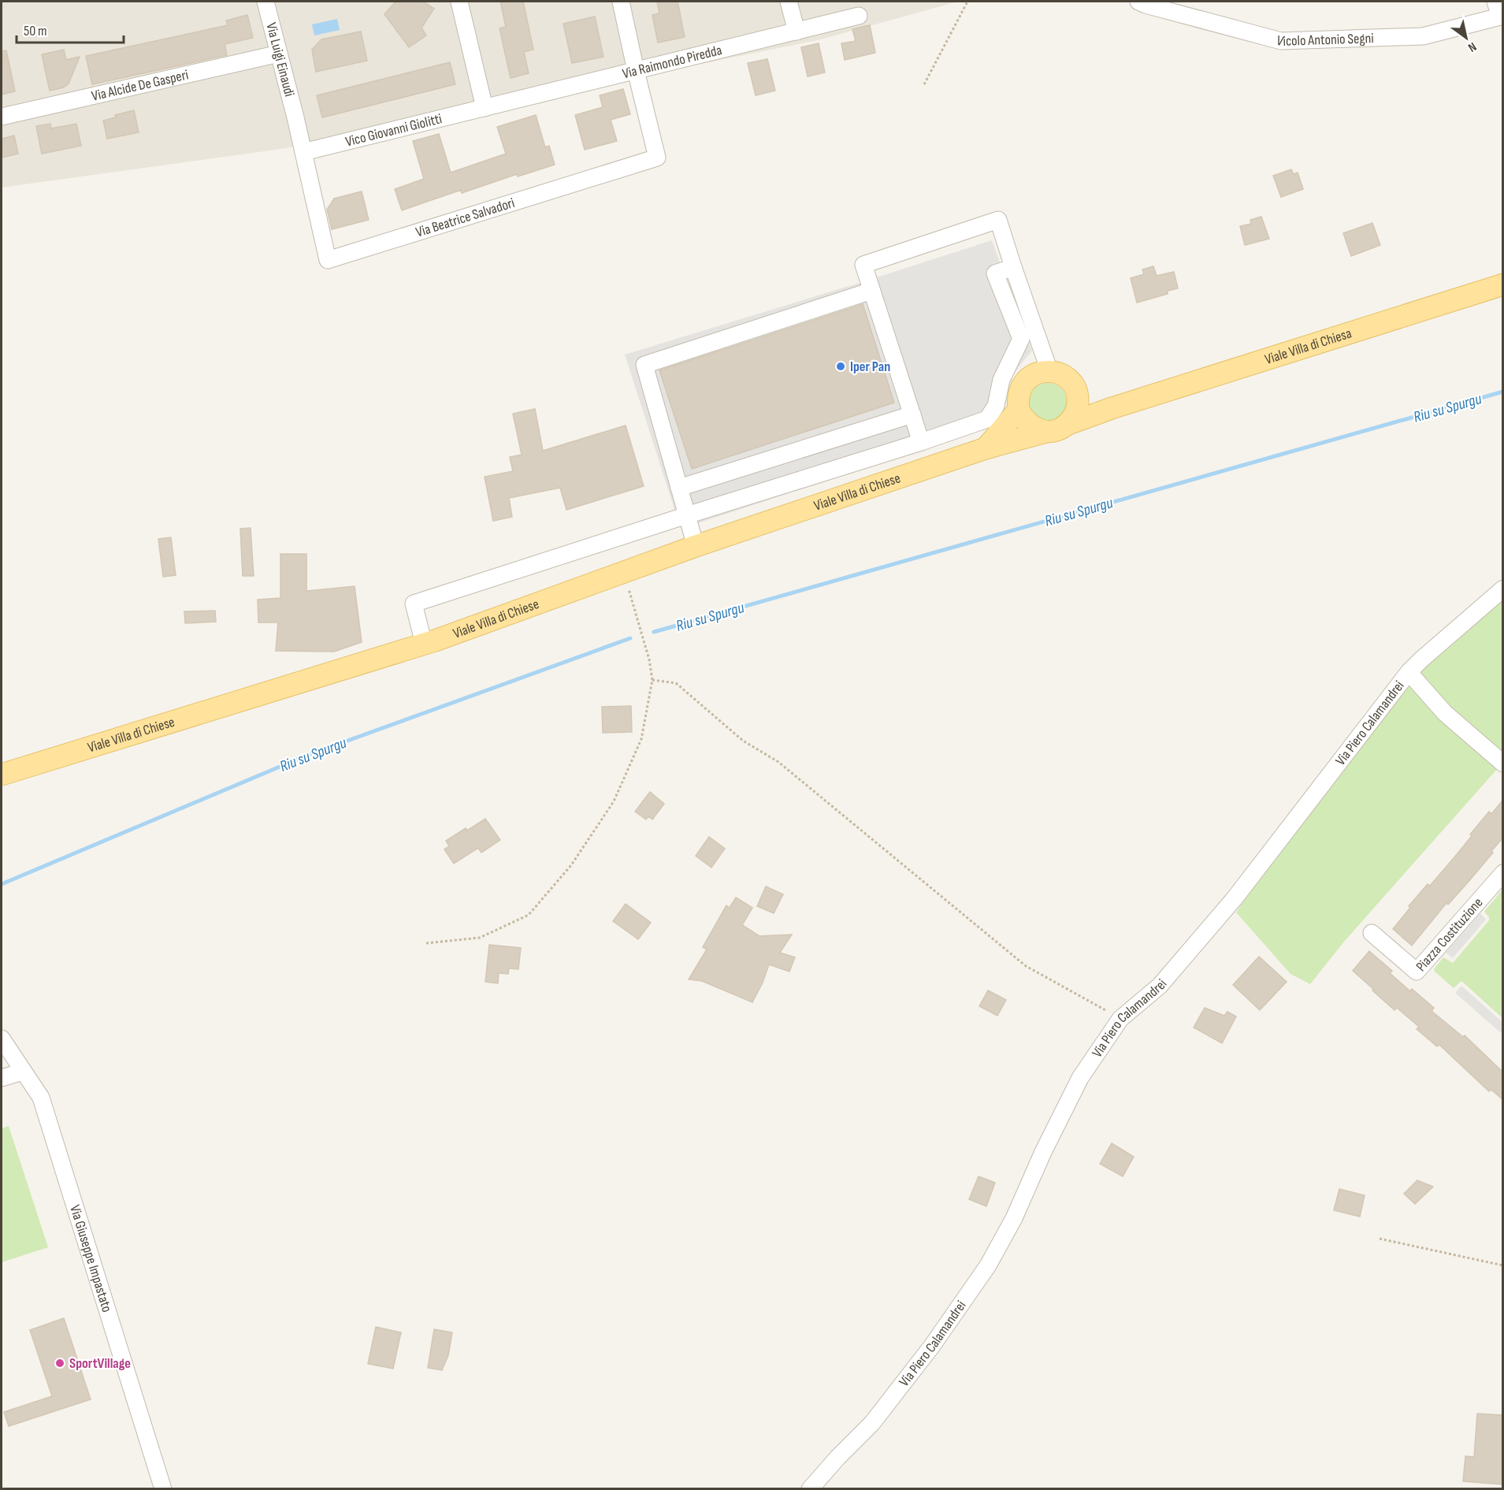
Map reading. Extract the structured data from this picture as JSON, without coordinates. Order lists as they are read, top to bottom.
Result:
{
  "streets": {
    "main road": ["Viale Villa di Chiesa", "Viale Villa di Chiese"],
    "street": [
      "Vicolo Antonio Segni",
      "Via Luigi Einaudi",
      "Via Raimondo Piredda",
      "Via Alcide De Gasperi",
      "Vico Giovanni Giolitti",
      "Via Beatrice Salvadori",
      "Via Piero Calamandrei",
      "Piazza Costituzione",
      "Via Giuseppe Impastato"
    ]
  },
  "crossings": [
    ["Via Luigi Einaudi", "Via Alcide De Gasperi"],
    ["Via Luigi Einaudi", "Via Beatrice Salvadori"],
    ["Via Raimondo Piredda", "Vico Giovanni Giolitti"],
    ["Via Raimondo Piredda", "Via Beatrice Salvadori"],
    ["Vico Giovanni Giolitti", "Via Beatrice Salvadori"],
    ["Viale Villa di Chiesa", "Viale Villa di Chiese"]
  ],
  "water": ["Riu su Spurgu"],
  "places": ["Iper Pan", "SportVillage"],
  "scale_bar": "50 m",
  "north": "bottom right"
}
